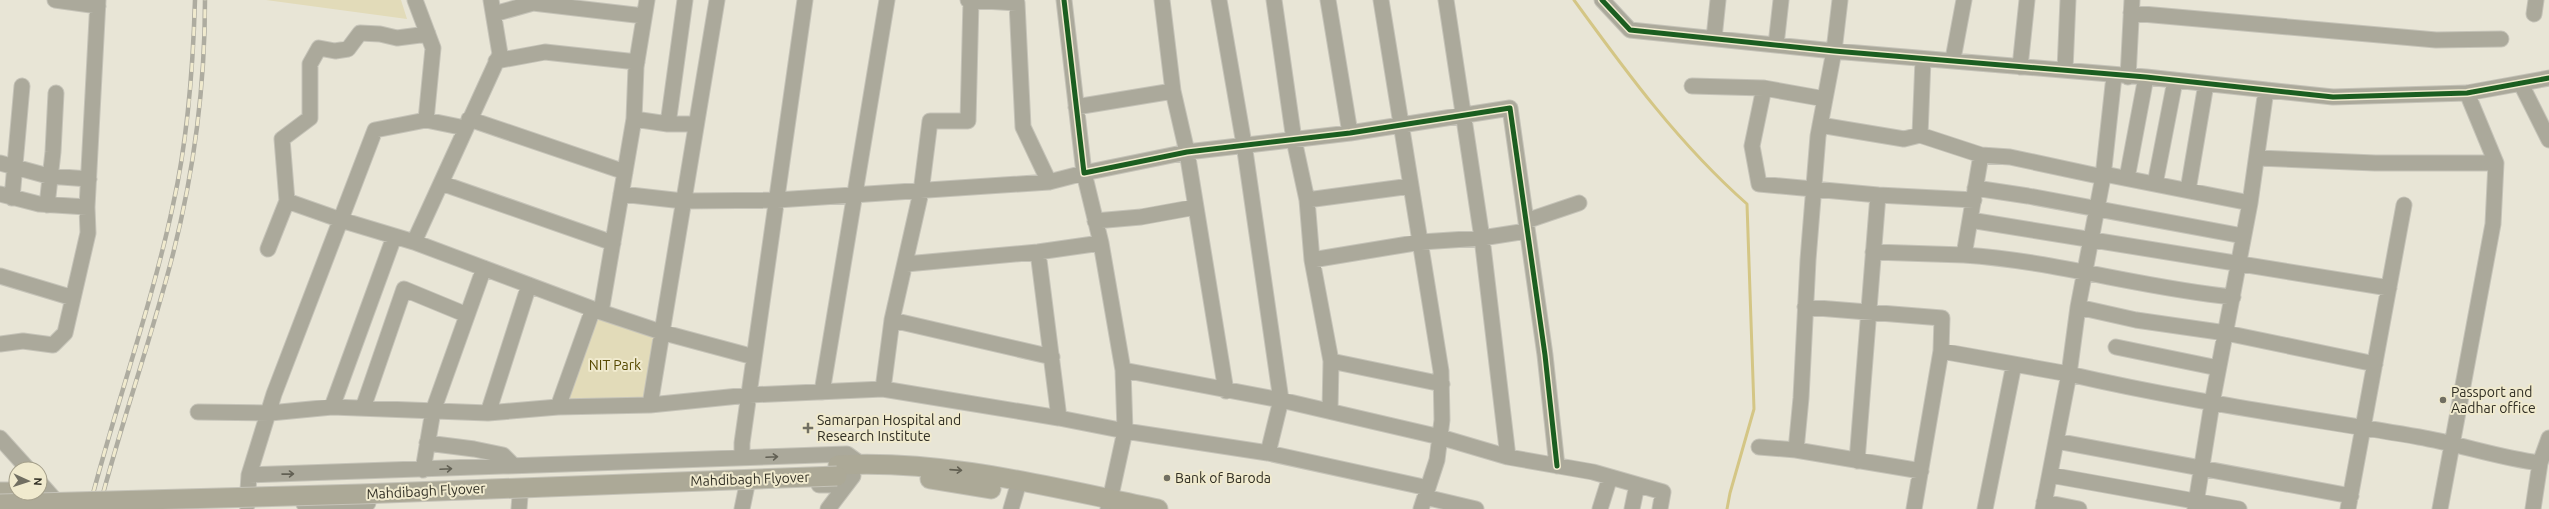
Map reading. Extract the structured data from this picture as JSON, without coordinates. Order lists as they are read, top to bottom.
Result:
{
  "streets": {
    "main road": ["Mahdibagh Flyover"]
  },
  "parks": ["NIT Park"],
  "places": {
    "other": ["Passport and Aadhar office", "Bank of Baroda"],
    "health": ["Samarpan Hospital and Research Institute"]
  },
  "north": "right"
}
